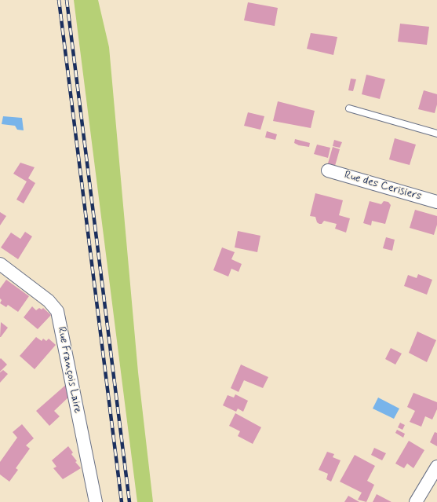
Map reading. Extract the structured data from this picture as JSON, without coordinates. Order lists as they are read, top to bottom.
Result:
{
  "streets": {
    "street": ["Rue des Cerisiers", "Rue François Laire"]
  }
}
